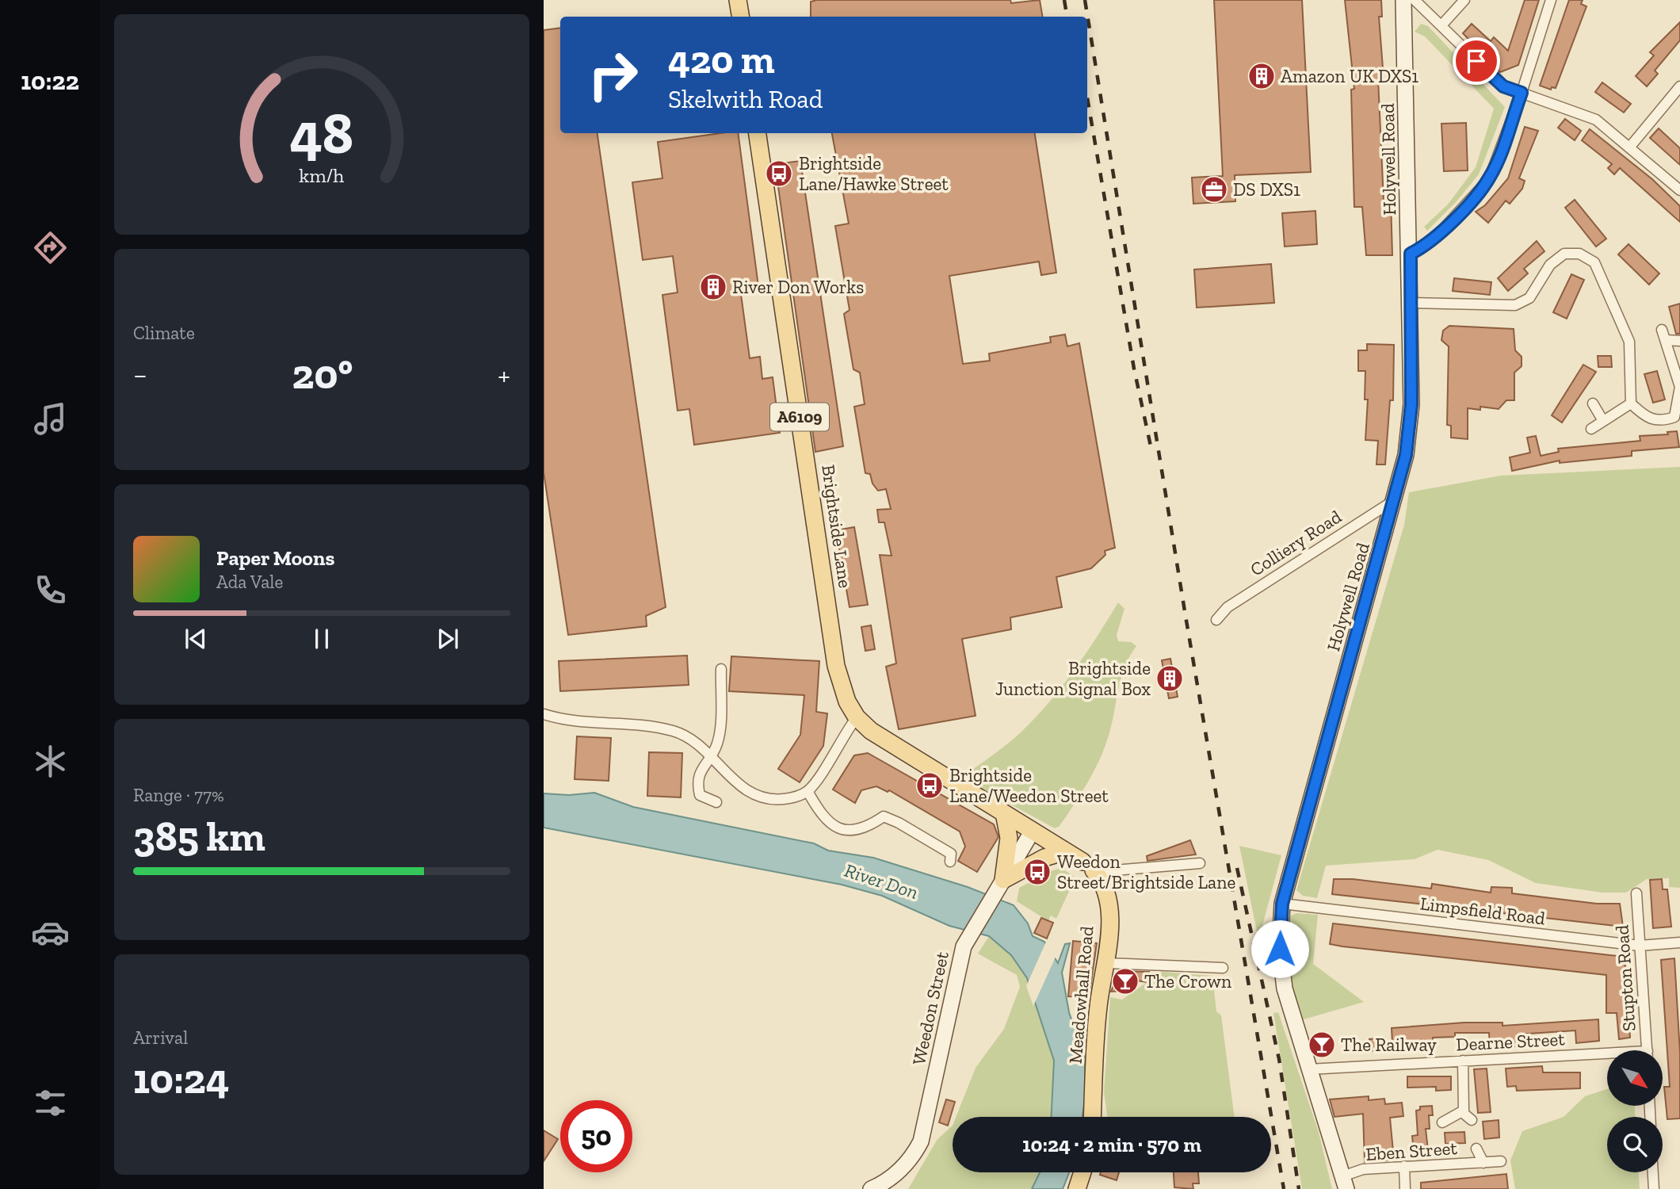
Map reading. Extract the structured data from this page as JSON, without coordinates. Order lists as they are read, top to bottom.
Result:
{
  "streets": {
    "main road": [
      "Holywell Road",
      "A6109",
      "Brightside Lane",
      "Meadowhall Road",
      "Weedon Street"
    ],
    "street": [
      "Colliery Road",
      "Limpsfield Road",
      "Stupton Road",
      "Dearne Street",
      "Eben Street"
    ]
  },
  "crossings": [
    ["Holywell Road", "Colliery Road"],
    ["Holywell Road", "Limpsfield Road"],
    ["Holywell Road", "Dearne Street"],
    ["Holywell Road", "Eben Street"],
    ["A6109", "Brightside Lane"],
    ["A6109", "Meadowhall Road"],
    ["A6109", "Weedon Street"],
    ["Brightside Lane", "Weedon Street"],
    ["Limpsfield Road", "Stupton Road"]
  ],
  "water": ["River Don"],
  "places": {
    "building": ["Amazon UK DXS1", "River Don Works", "Brightside Junction Signal Box"],
    "bus stop": ["Brightside Lane/Hawke Street", "Brightside Lane/Weedon Street", "Weedon Street/Brightside Lane"],
    "office": ["DS DXS1"],
    "bar": ["The Crown", "The Railway"]
  },
  "north": "bottom right",
  "page": {
    "tabs": "10:22",
    "turn": ["420 m", "Skelwith Road"],
    "tile": [
      "Climate",
      ["Range · 77%", "385 km"],
      ["Arrival", "10:24"]
    ],
    "heat": ["−", "20°", "+"],
    "song": ["Paper Moons", "Ada Vale"],
    "limit": "50",
    "trip": "10:24 · 2 min · 570 m",
    "gauge": ["48", "km/h"]
  }
}
